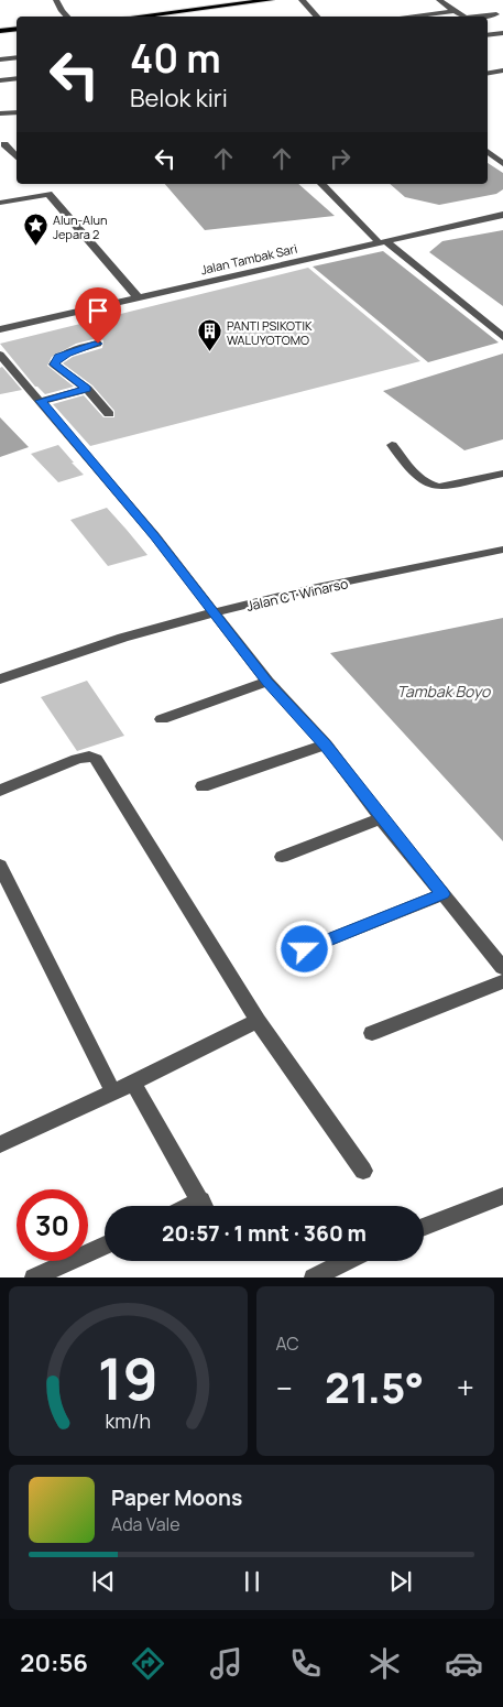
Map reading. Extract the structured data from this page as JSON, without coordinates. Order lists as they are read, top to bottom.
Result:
{
  "streets": {
    "street": ["Jalan Tambak Sari", "Jalan CT Winarso"]
  },
  "water": ["Tambak Boyo"],
  "places": {
    "place": ["Alun-Alun Jepara 2"],
    "building": ["PANTI PSIKOTIK WALUYOTOMO"]
  },
  "page": {
    "turn": ["40 m", "Belok kiri"],
    "limit": "30",
    "trip": "20:57 · 1 mnt · 360 m",
    "tile": "AC",
    "heat": ["−", "21.5°", "+"],
    "song": ["Paper Moons", "Ada Vale"],
    "tabs": "20:56",
    "gauge": ["19", "km/h"]
  }
}
